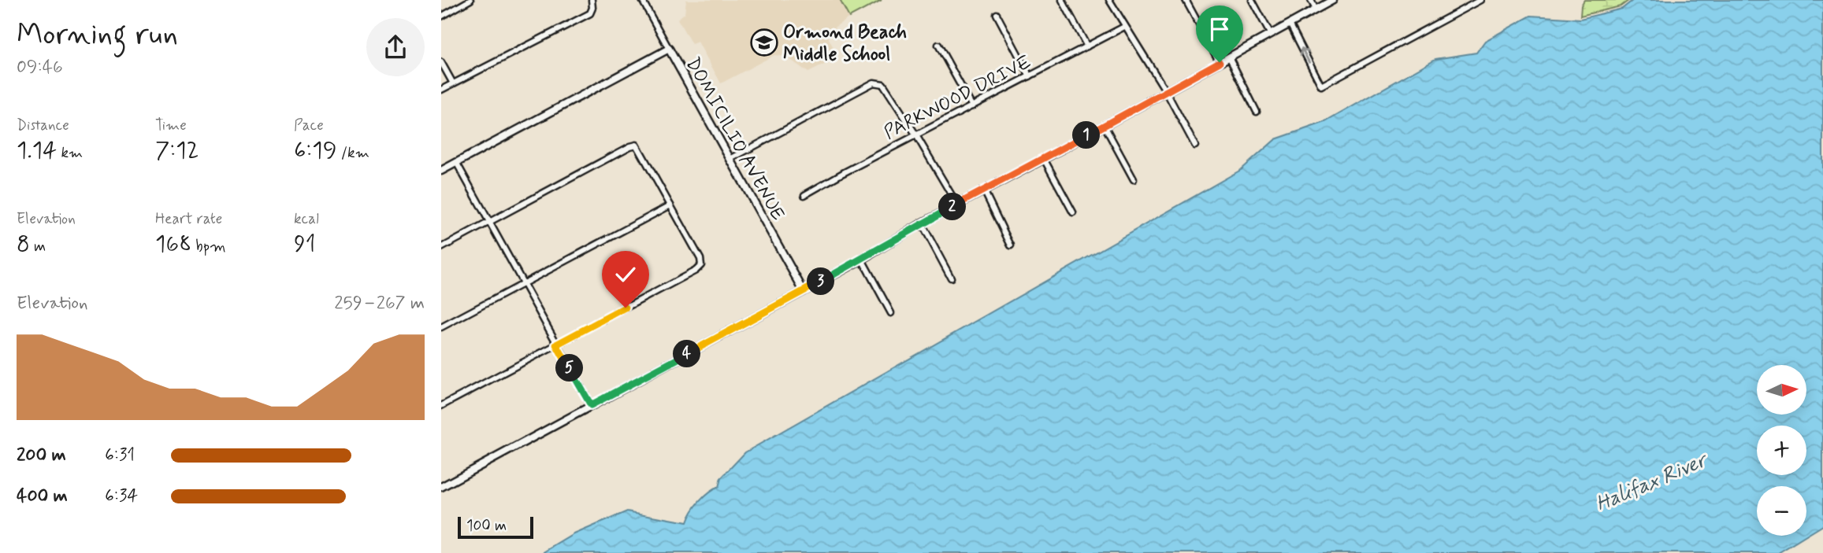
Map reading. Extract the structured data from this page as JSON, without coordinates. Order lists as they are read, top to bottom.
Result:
{
  "streets": {
    "street": ["PARKWOOD DRIVE", "DOMICILIO AVENUE"]
  },
  "water": ["Halifax River"],
  "places": {
    "school or university": ["Ormond Beach Middle School"]
  },
  "scale_bar": "100 m",
  "north": "right",
  "page": {
    "heading": ["Morning run", "09:46"],
    "stats": [
      ["Distance", "1.14 km"],
      ["Time", "7:12"],
      ["Pace", "6:19 /km"],
      ["Elevation", "8 m"],
      ["Heart rate", "168 bpm"],
      ["kcal", "91"]
    ],
    "pins": [
      "1",
      "2",
      "3",
      "4",
      "5"
    ],
    "chart": ["Elevation", "259–267 m"],
    "map_buttons": ["+", "−"],
    "list": [
      {
        "name": "200 m",
        "note": "6:31"
      },
      {
        "name": "400 m",
        "note": "6:34"
      }
    ],
    "scale": "100 m"
  }
}
